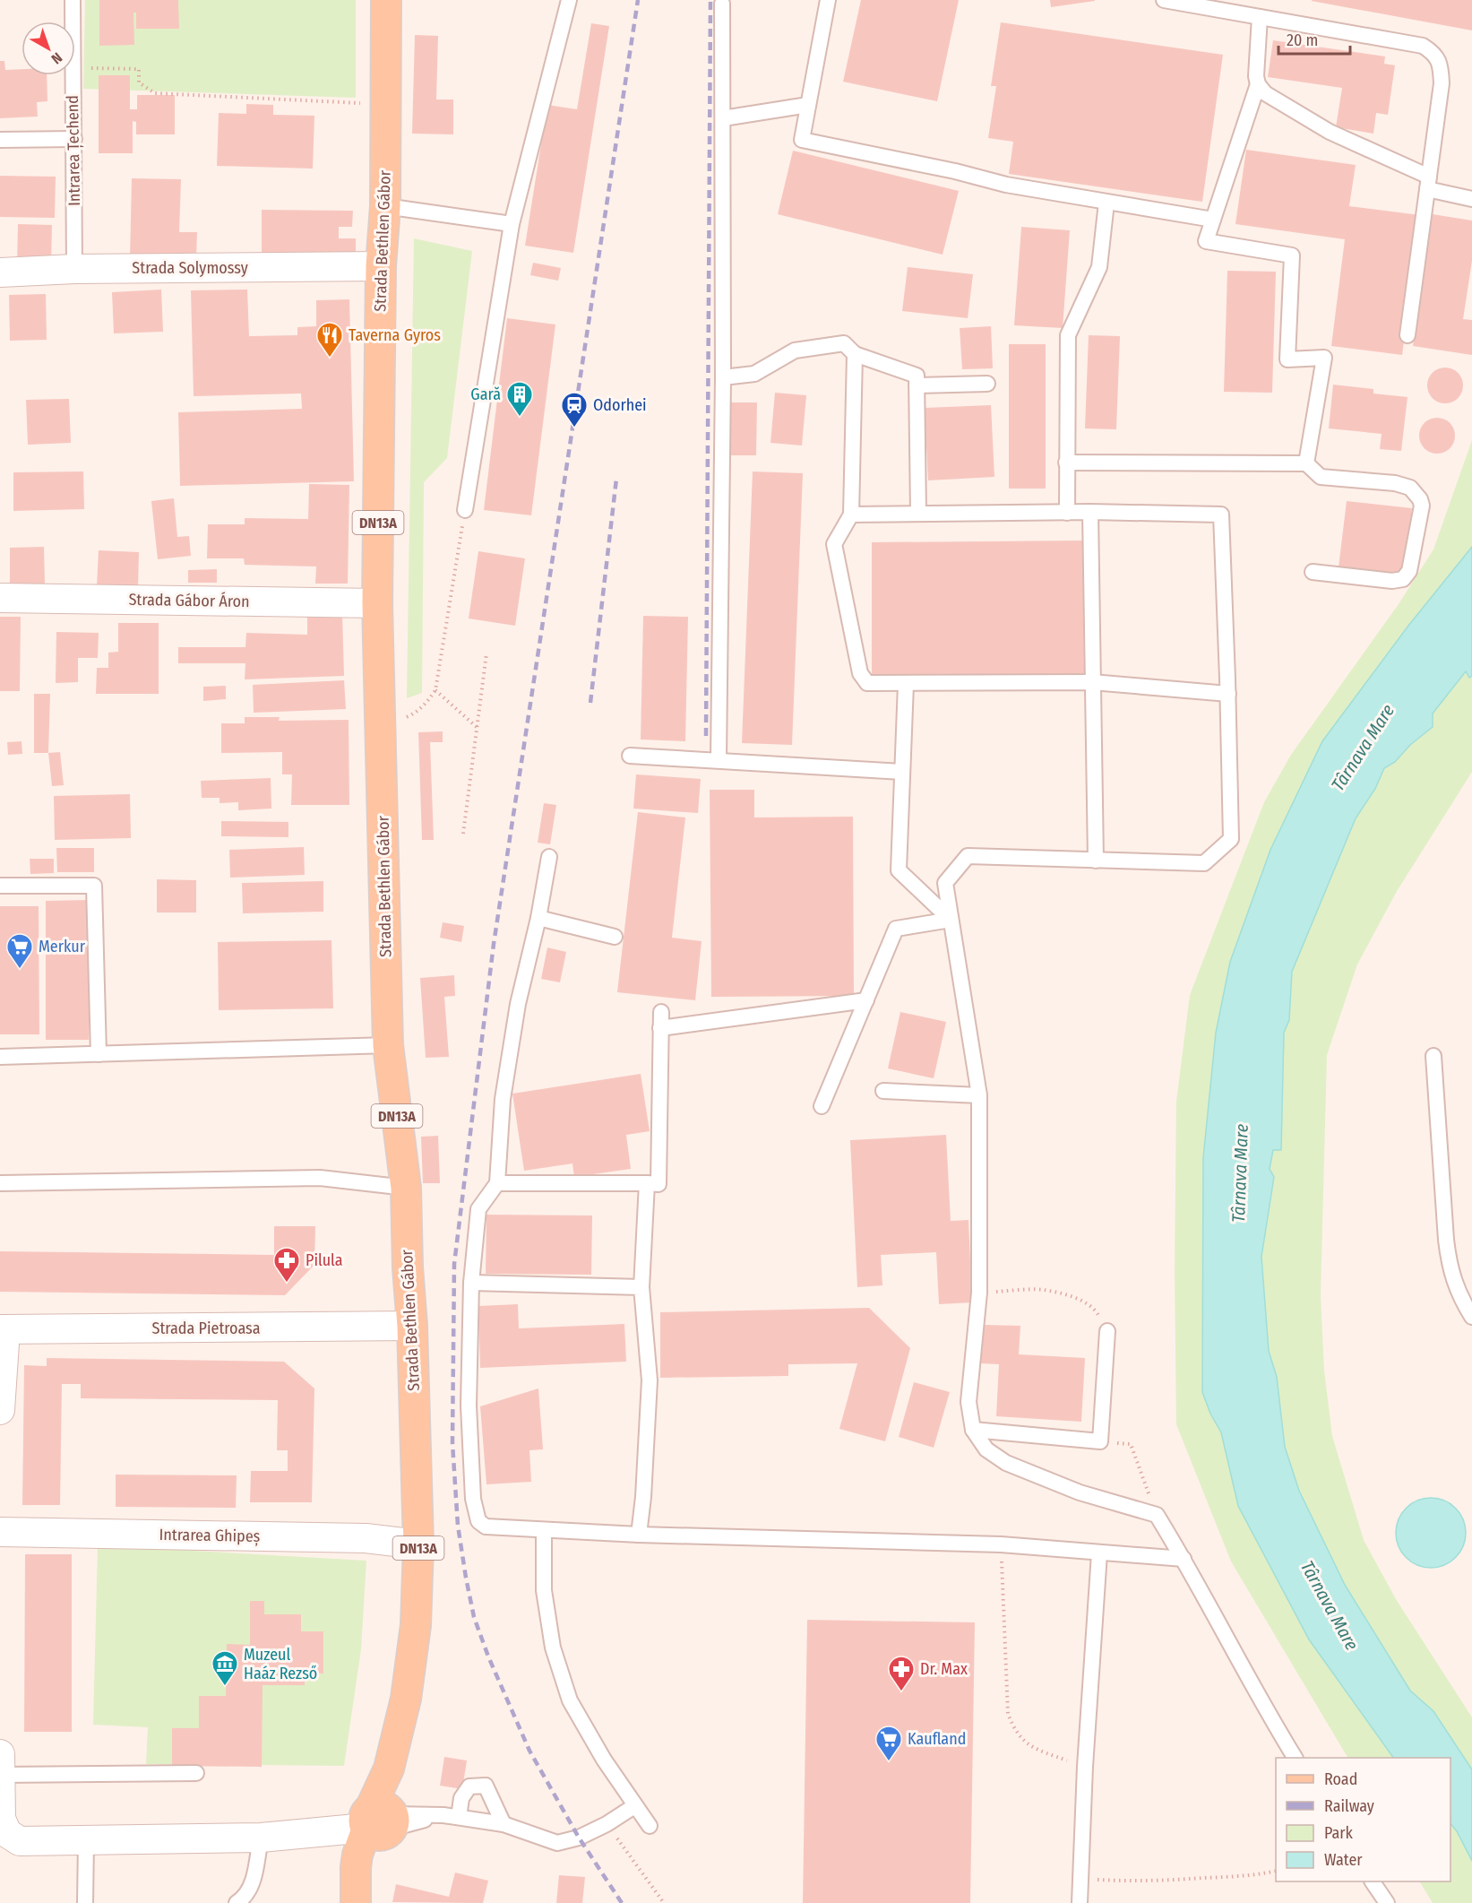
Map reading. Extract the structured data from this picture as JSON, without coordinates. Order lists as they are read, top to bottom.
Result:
{
  "streets": {
    "main road": ["Strada Bethlen Gábor", "DN13A"],
    "street": [
      "Strada Solymossy",
      "Strada Gábor Áron",
      "Strada Pietroasa",
      "Intrarea Ghipeș"
    ],
    "lane": ["Intrarea Țechend"]
  },
  "crossings": [
    ["Intrarea Țechend", "Strada Solymossy"],
    ["Strada Bethlen Gábor", "Strada Solymossy"],
    ["Strada Bethlen Gábor", "DN13A"],
    ["Strada Bethlen Gábor", "Strada Gábor Áron"],
    ["Strada Bethlen Gábor", "Strada Pietroasa"],
    ["Strada Bethlen Gábor", "Intrarea Ghipeș"]
  ],
  "water": ["Târnava Mare"],
  "places": {
    "restaurant": ["Taverna Gyros"],
    "building": ["Gară"],
    "station": ["Odorhei"],
    "supermarket": ["Merkur", "Kaufland"],
    "pharmacy": ["Pilula", "Dr. Max"],
    "museum": ["Muzeul Haáz Rezső"]
  },
  "legend": [
    "Road",
    "Railway",
    "Park",
    "Water"
  ],
  "scale_bar": "20 m",
  "north": "bottom right"
}
